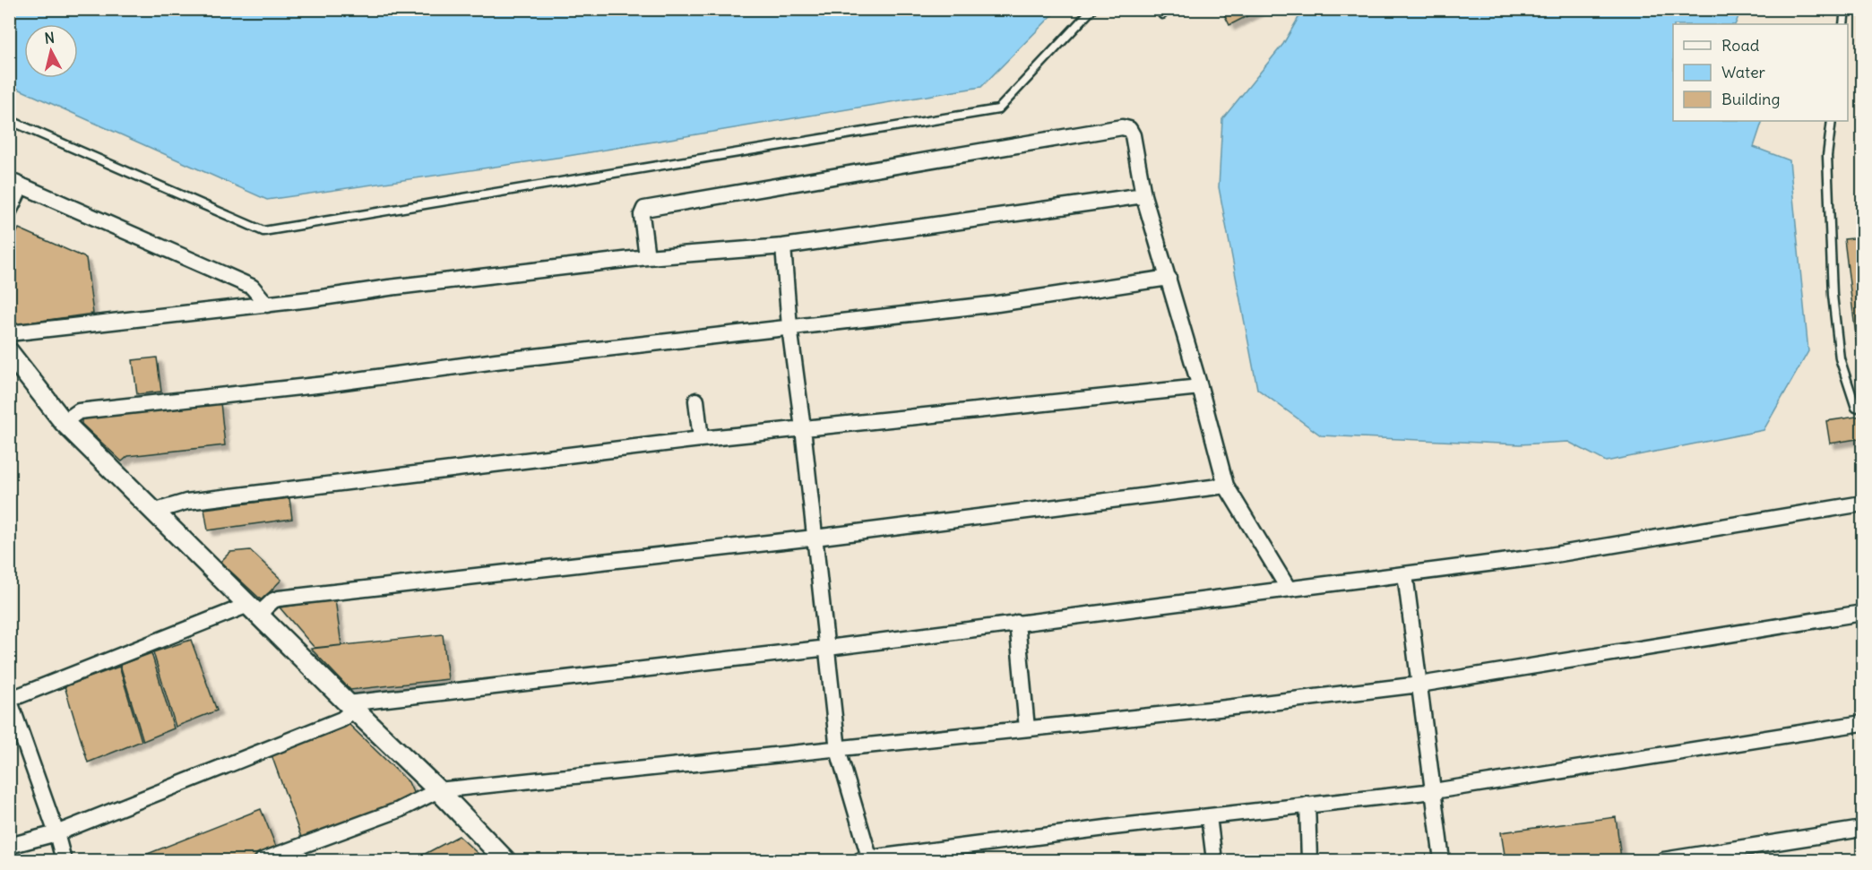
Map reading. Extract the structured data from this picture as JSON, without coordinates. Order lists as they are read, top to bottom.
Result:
{
  "legend": ["Road", "Water", "Building"],
  "north": "top"
}
